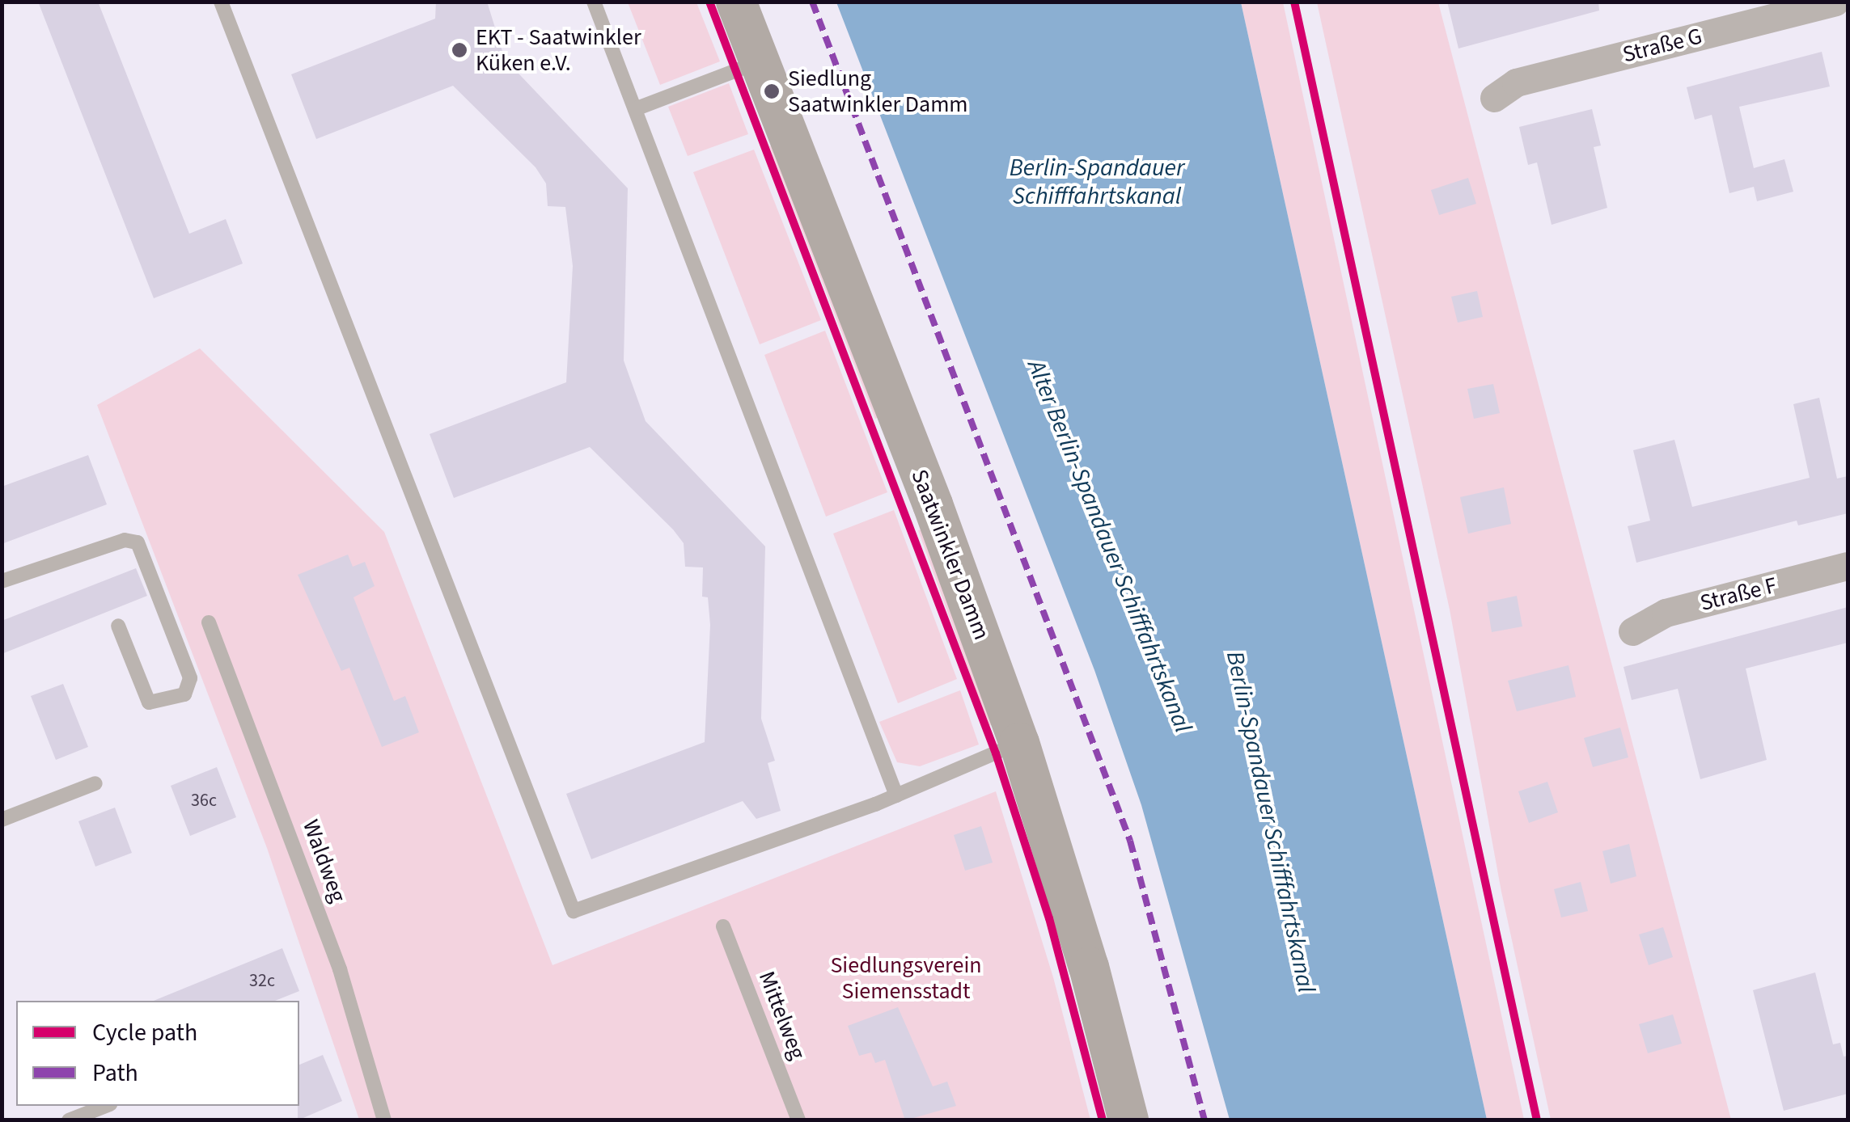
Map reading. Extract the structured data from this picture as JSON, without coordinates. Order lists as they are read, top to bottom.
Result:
{
  "streets": {
    "main road": ["Saatwinkler Damm"],
    "street": ["Straße G", "Straße F"],
    "lane": ["Waldweg", "Mittelweg"]
  },
  "water": ["Berlin-Spandauer Schifffahrtskanal", "Alter Berlin-Spandauer Schifffahrtskanal"],
  "parks": ["Siedlungsverein Siemensstadt"],
  "places": ["EKT - Saatwinkler Küken e.V.", "Siedlung Saatwinkler Damm"],
  "house_numbers": ["36c", "32c"],
  "legend": ["Cycle path", "Path"]
}
